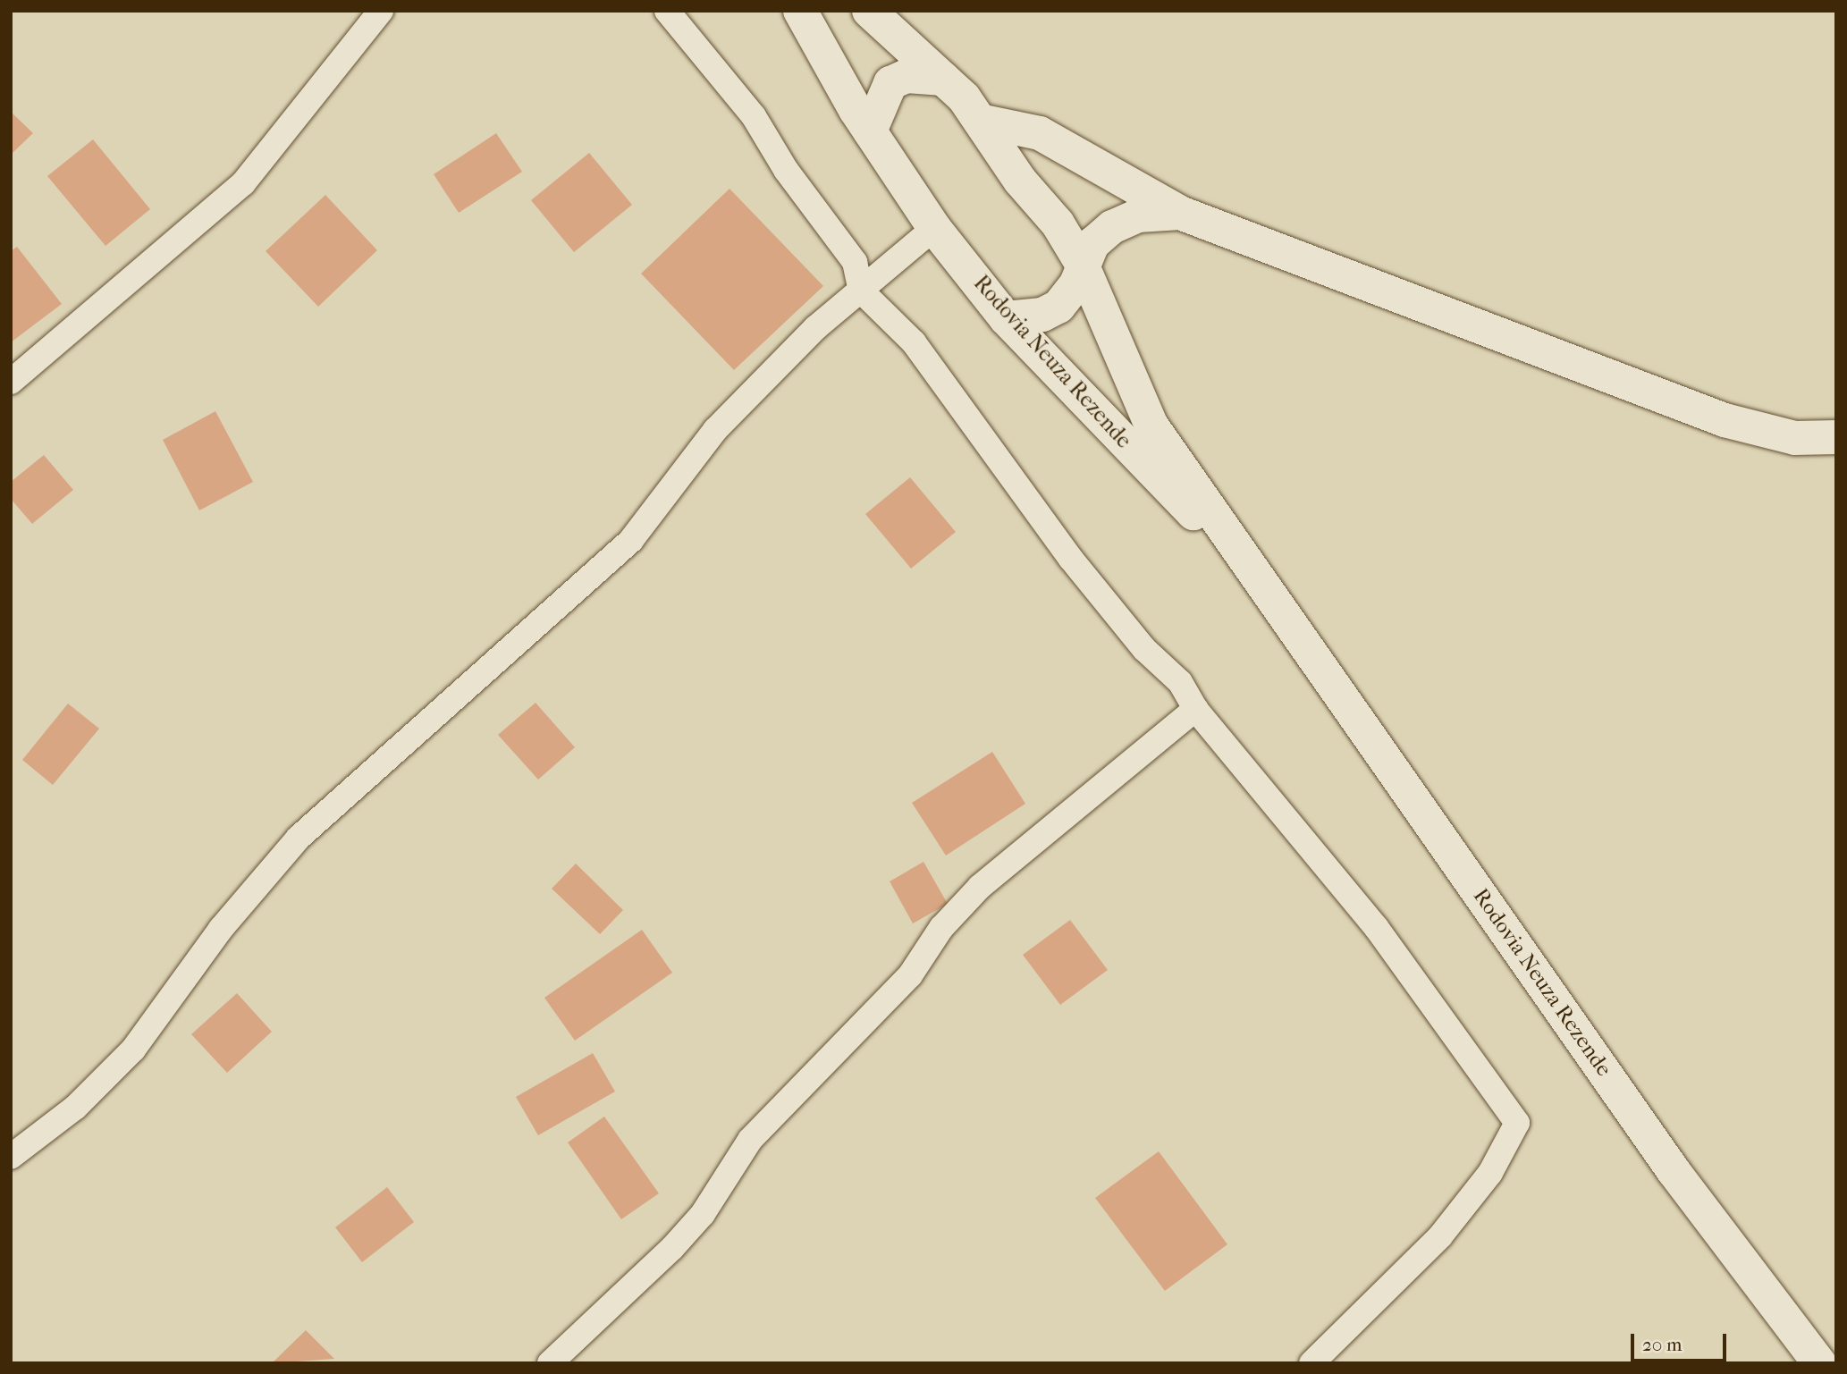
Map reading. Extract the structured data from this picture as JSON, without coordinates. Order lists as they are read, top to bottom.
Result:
{
  "streets": {
    "street": ["Rodovia Neuza Rezende"]
  },
  "scale_bar": "20 m"
}
